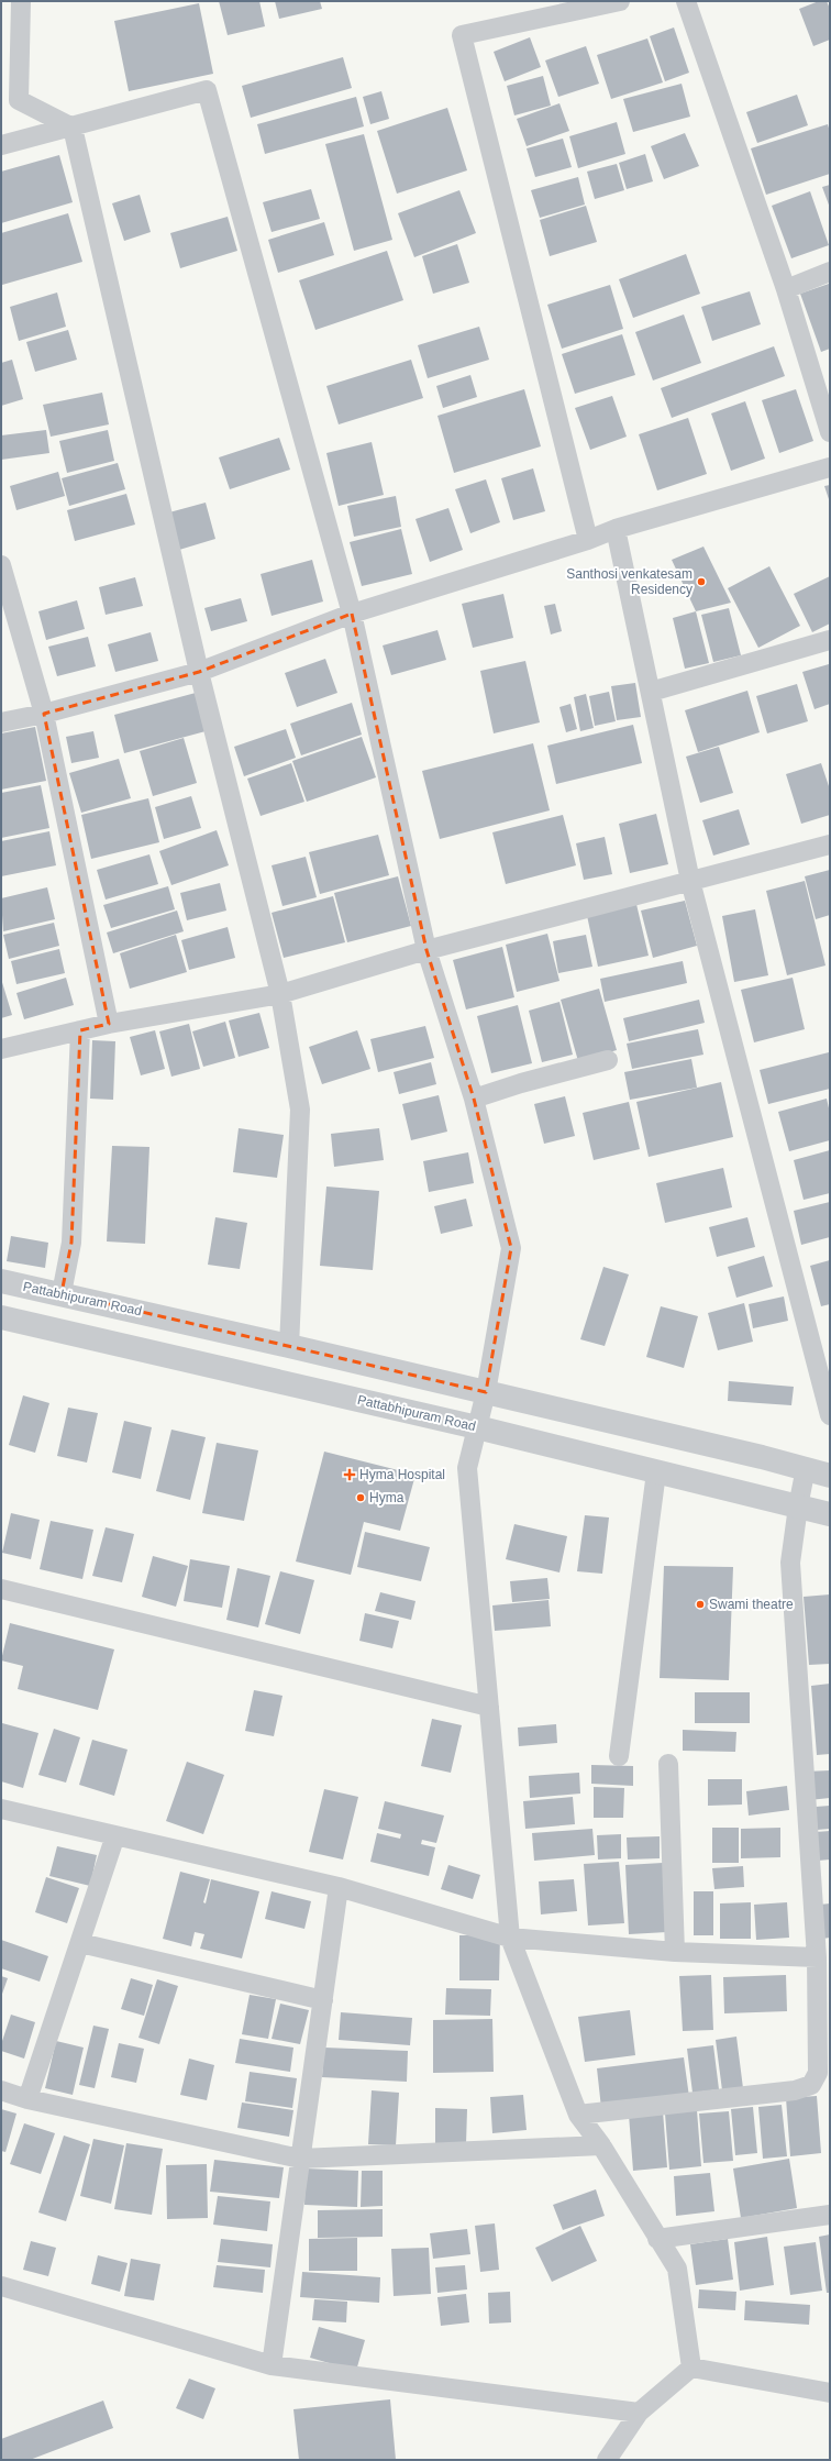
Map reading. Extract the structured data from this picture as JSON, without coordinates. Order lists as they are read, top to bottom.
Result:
{
  "streets": {
    "street": ["Pattabhipuram Road"]
  },
  "places": {
    "other": ["Santhosi venkatesam Residency", "Hyma", "Swami theatre"],
    "health": ["Hyma Hospital"]
  }
}
